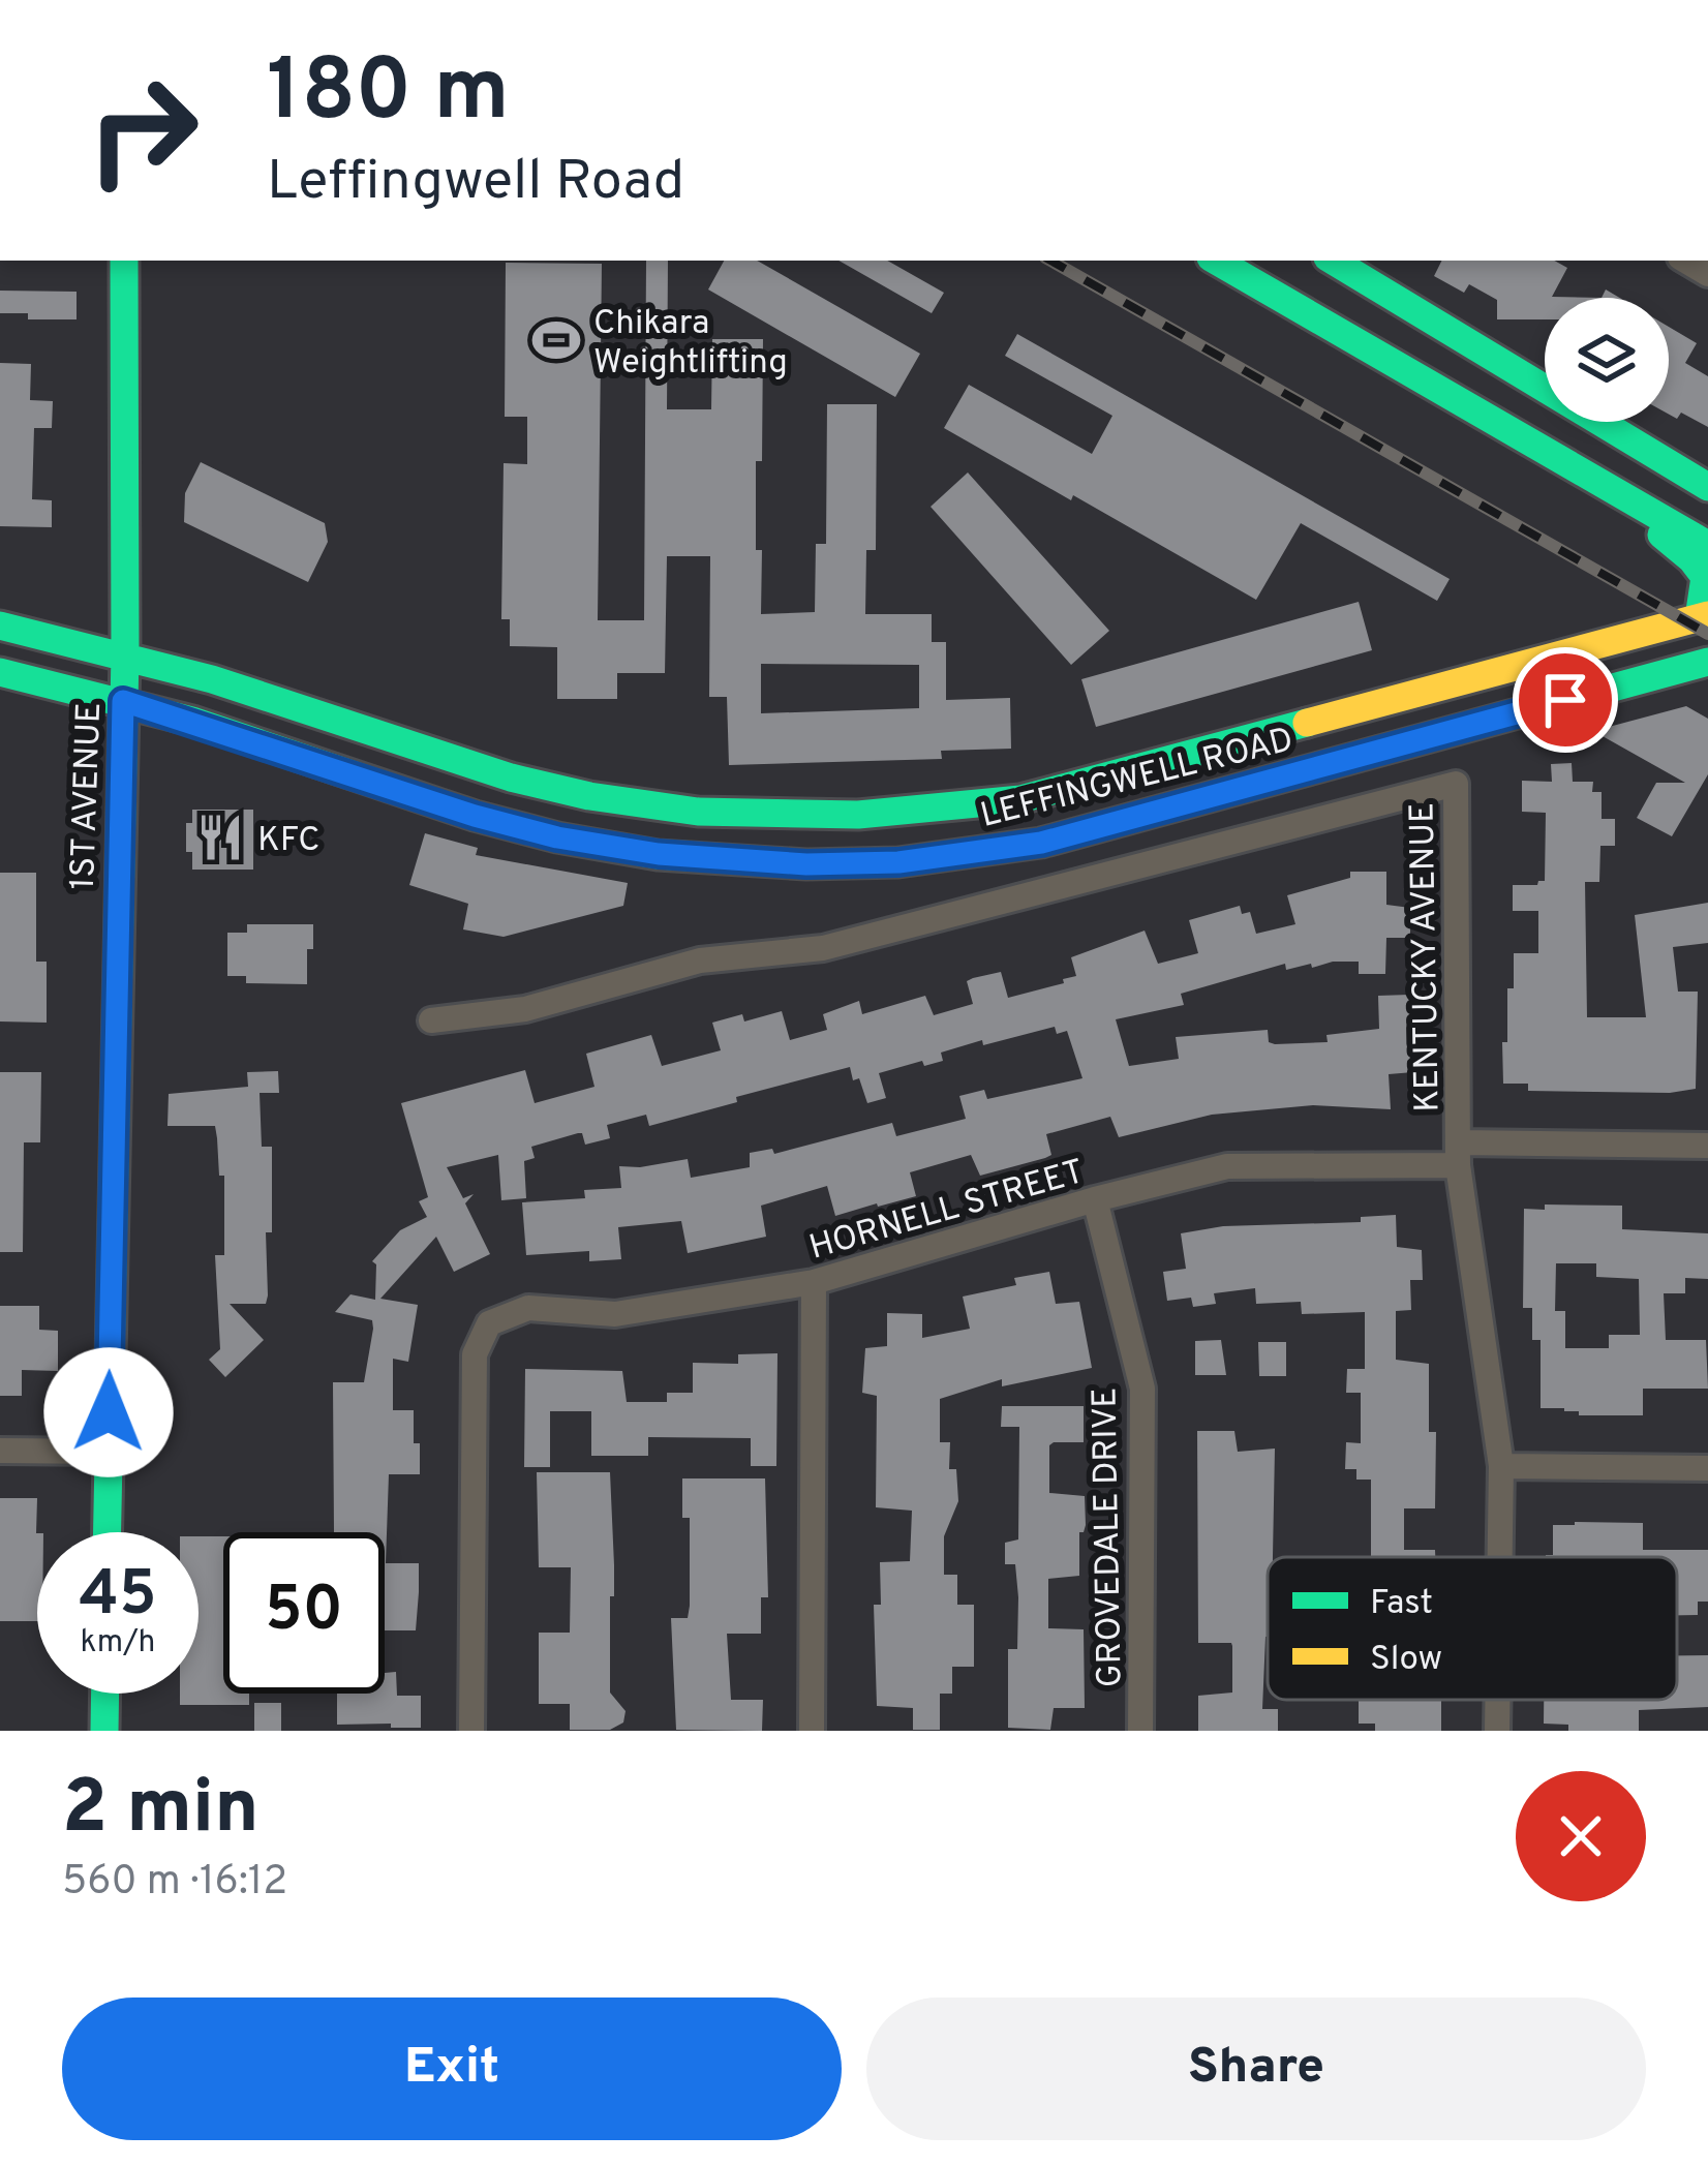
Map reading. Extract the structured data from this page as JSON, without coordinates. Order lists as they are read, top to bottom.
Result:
{
  "streets": {
    "main road": ["LEFFINGWELL ROAD", "1ST AVENUE"],
    "street": ["KENTUCKY AVENUE", "HORNELL STREET", "GROVEDALE DRIVE"]
  },
  "crossings": [
    ["LEFFINGWELL ROAD", "1ST AVENUE"],
    ["KENTUCKY AVENUE", "HORNELL STREET"],
    ["HORNELL STREET", "GROVEDALE DRIVE"]
  ],
  "places": {
    "sports": ["Chikara Weightlifting"],
    "restaurant": ["KFC"]
  },
  "legend": ["Fast", "Slow"],
  "page": {
    "turn": ["180 m", "Leffingwell Road"],
    "speed": "45 km/h",
    "limit": "50",
    "heading": ["2 min", "560 m · 16:12"],
    "buttons": ["Exit", "Share"]
  }
}
